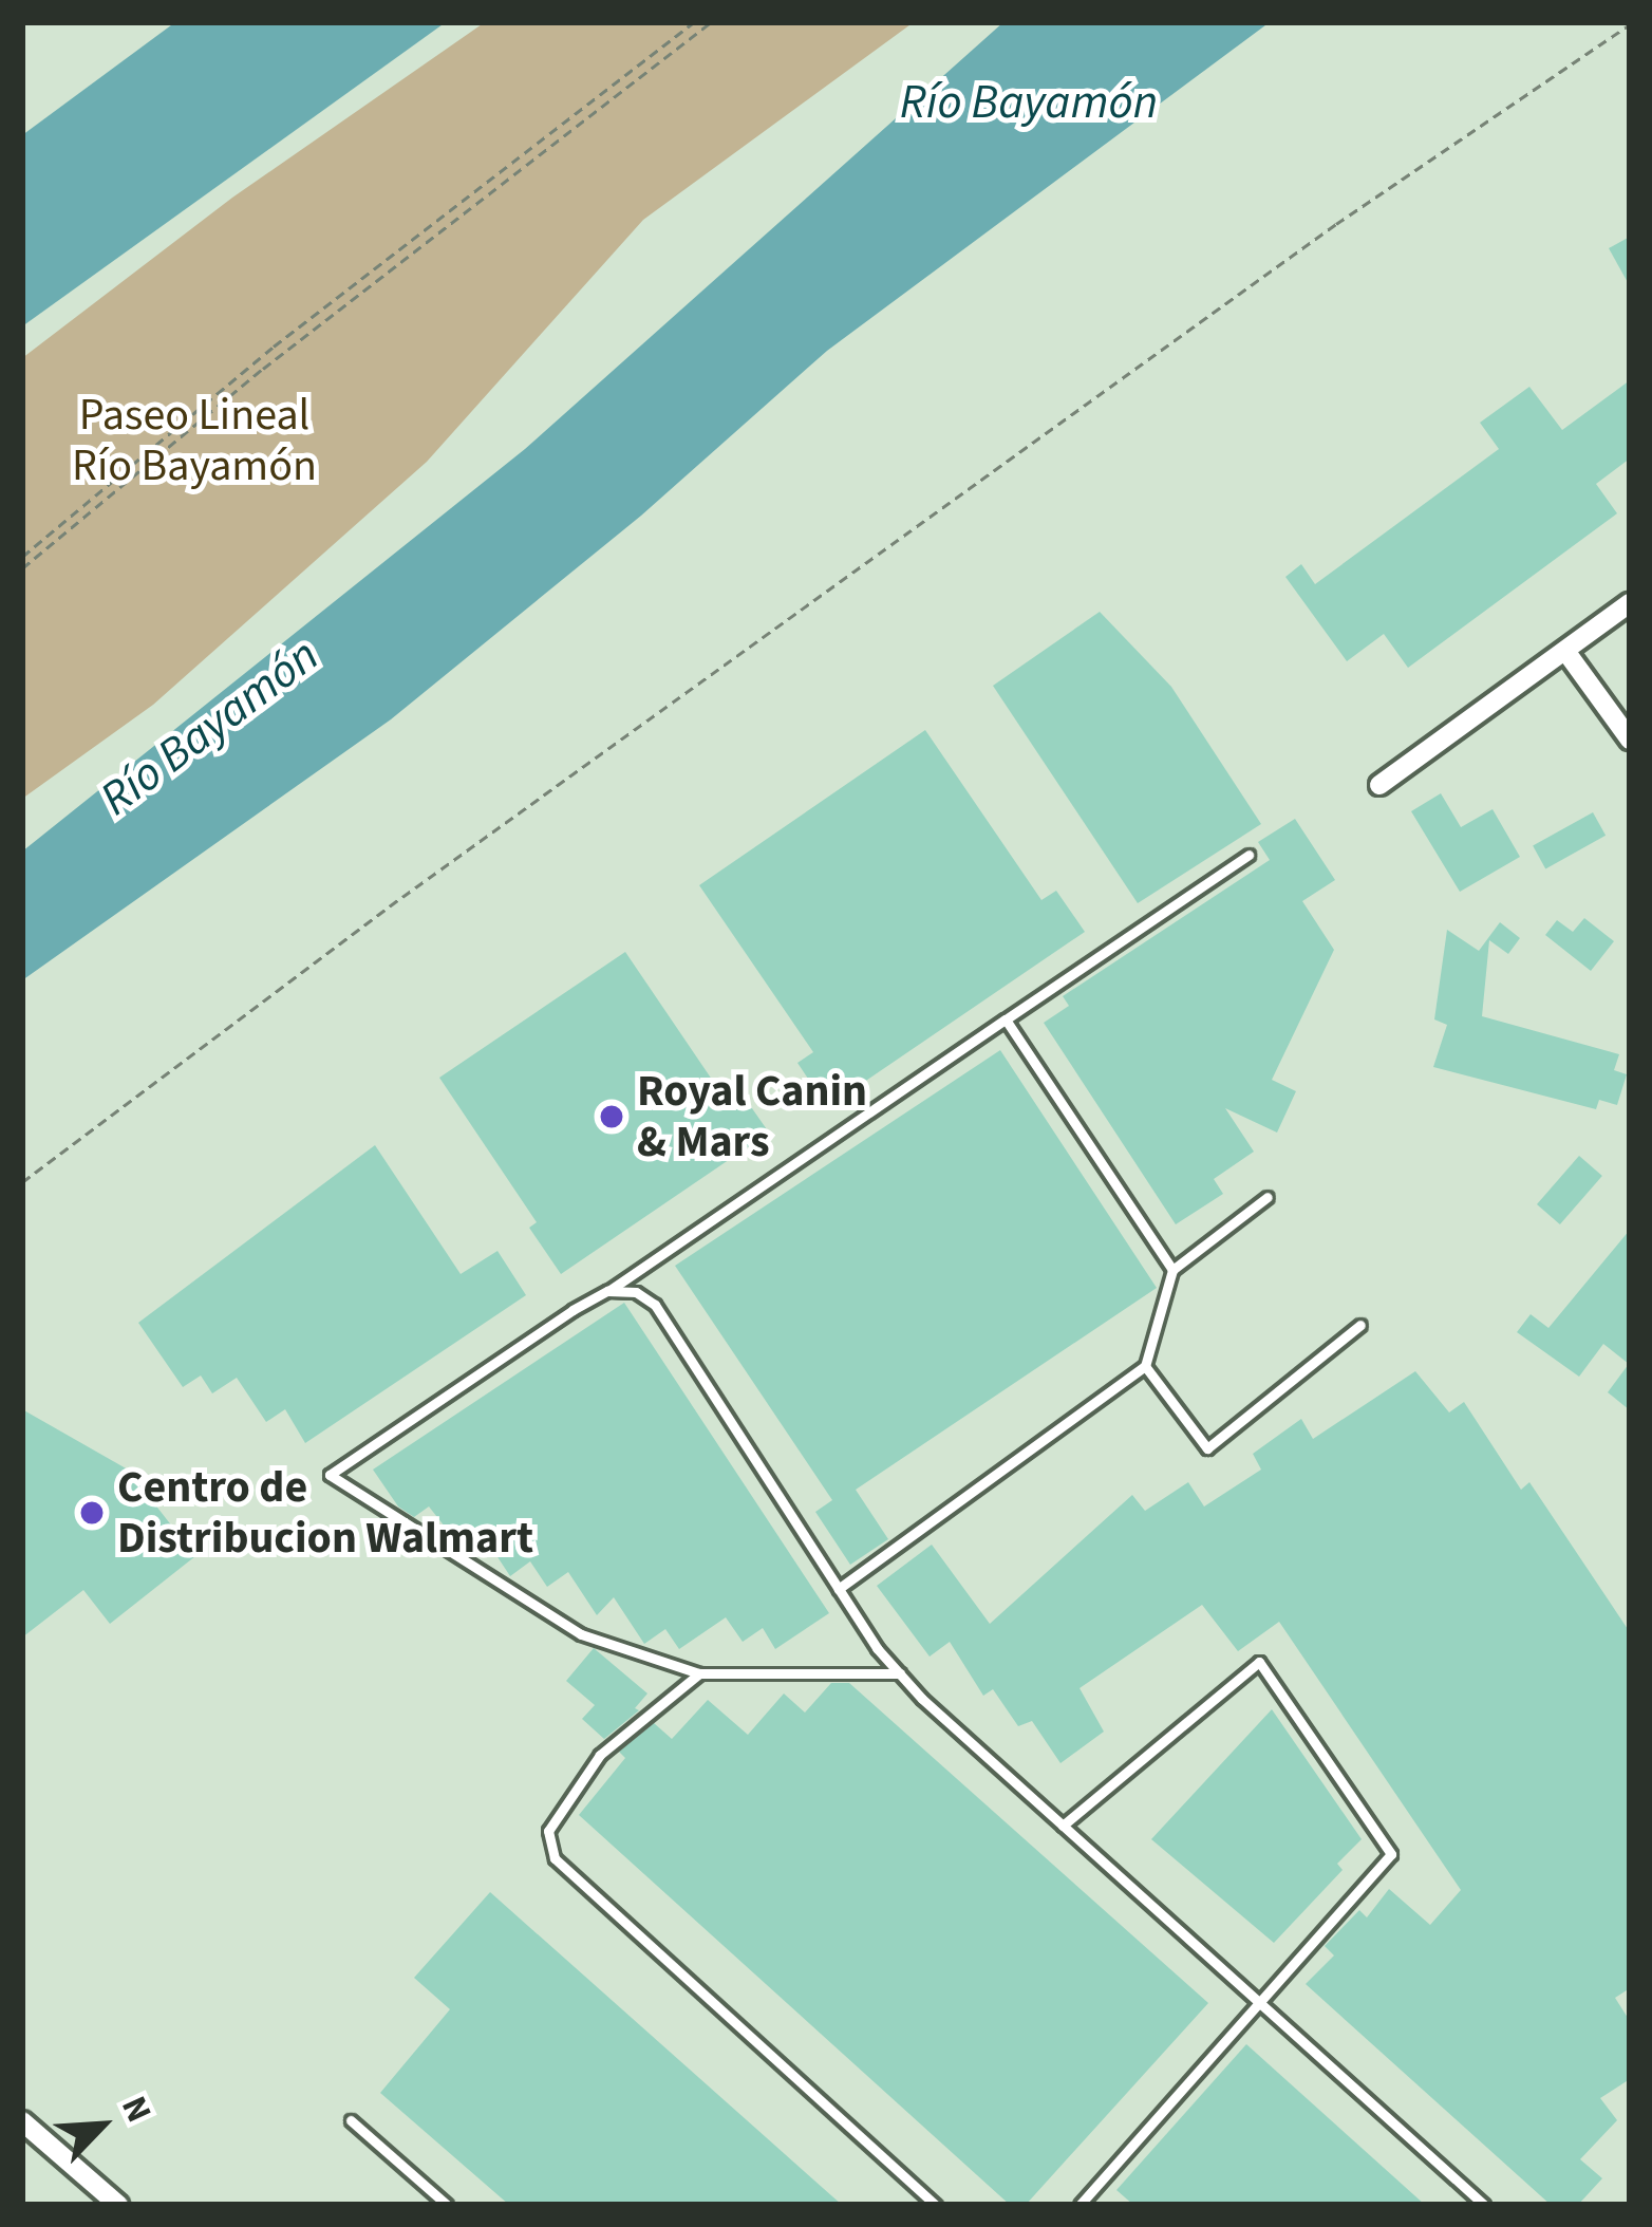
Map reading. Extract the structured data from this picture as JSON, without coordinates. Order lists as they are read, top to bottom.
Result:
{
  "water": ["Río Bayamón"],
  "parks": ["Paseo Lineal Río Bayamón"],
  "places": ["Royal Canin & Mars", "Centro de Distribucion Walmart"],
  "north": "top right"
}
